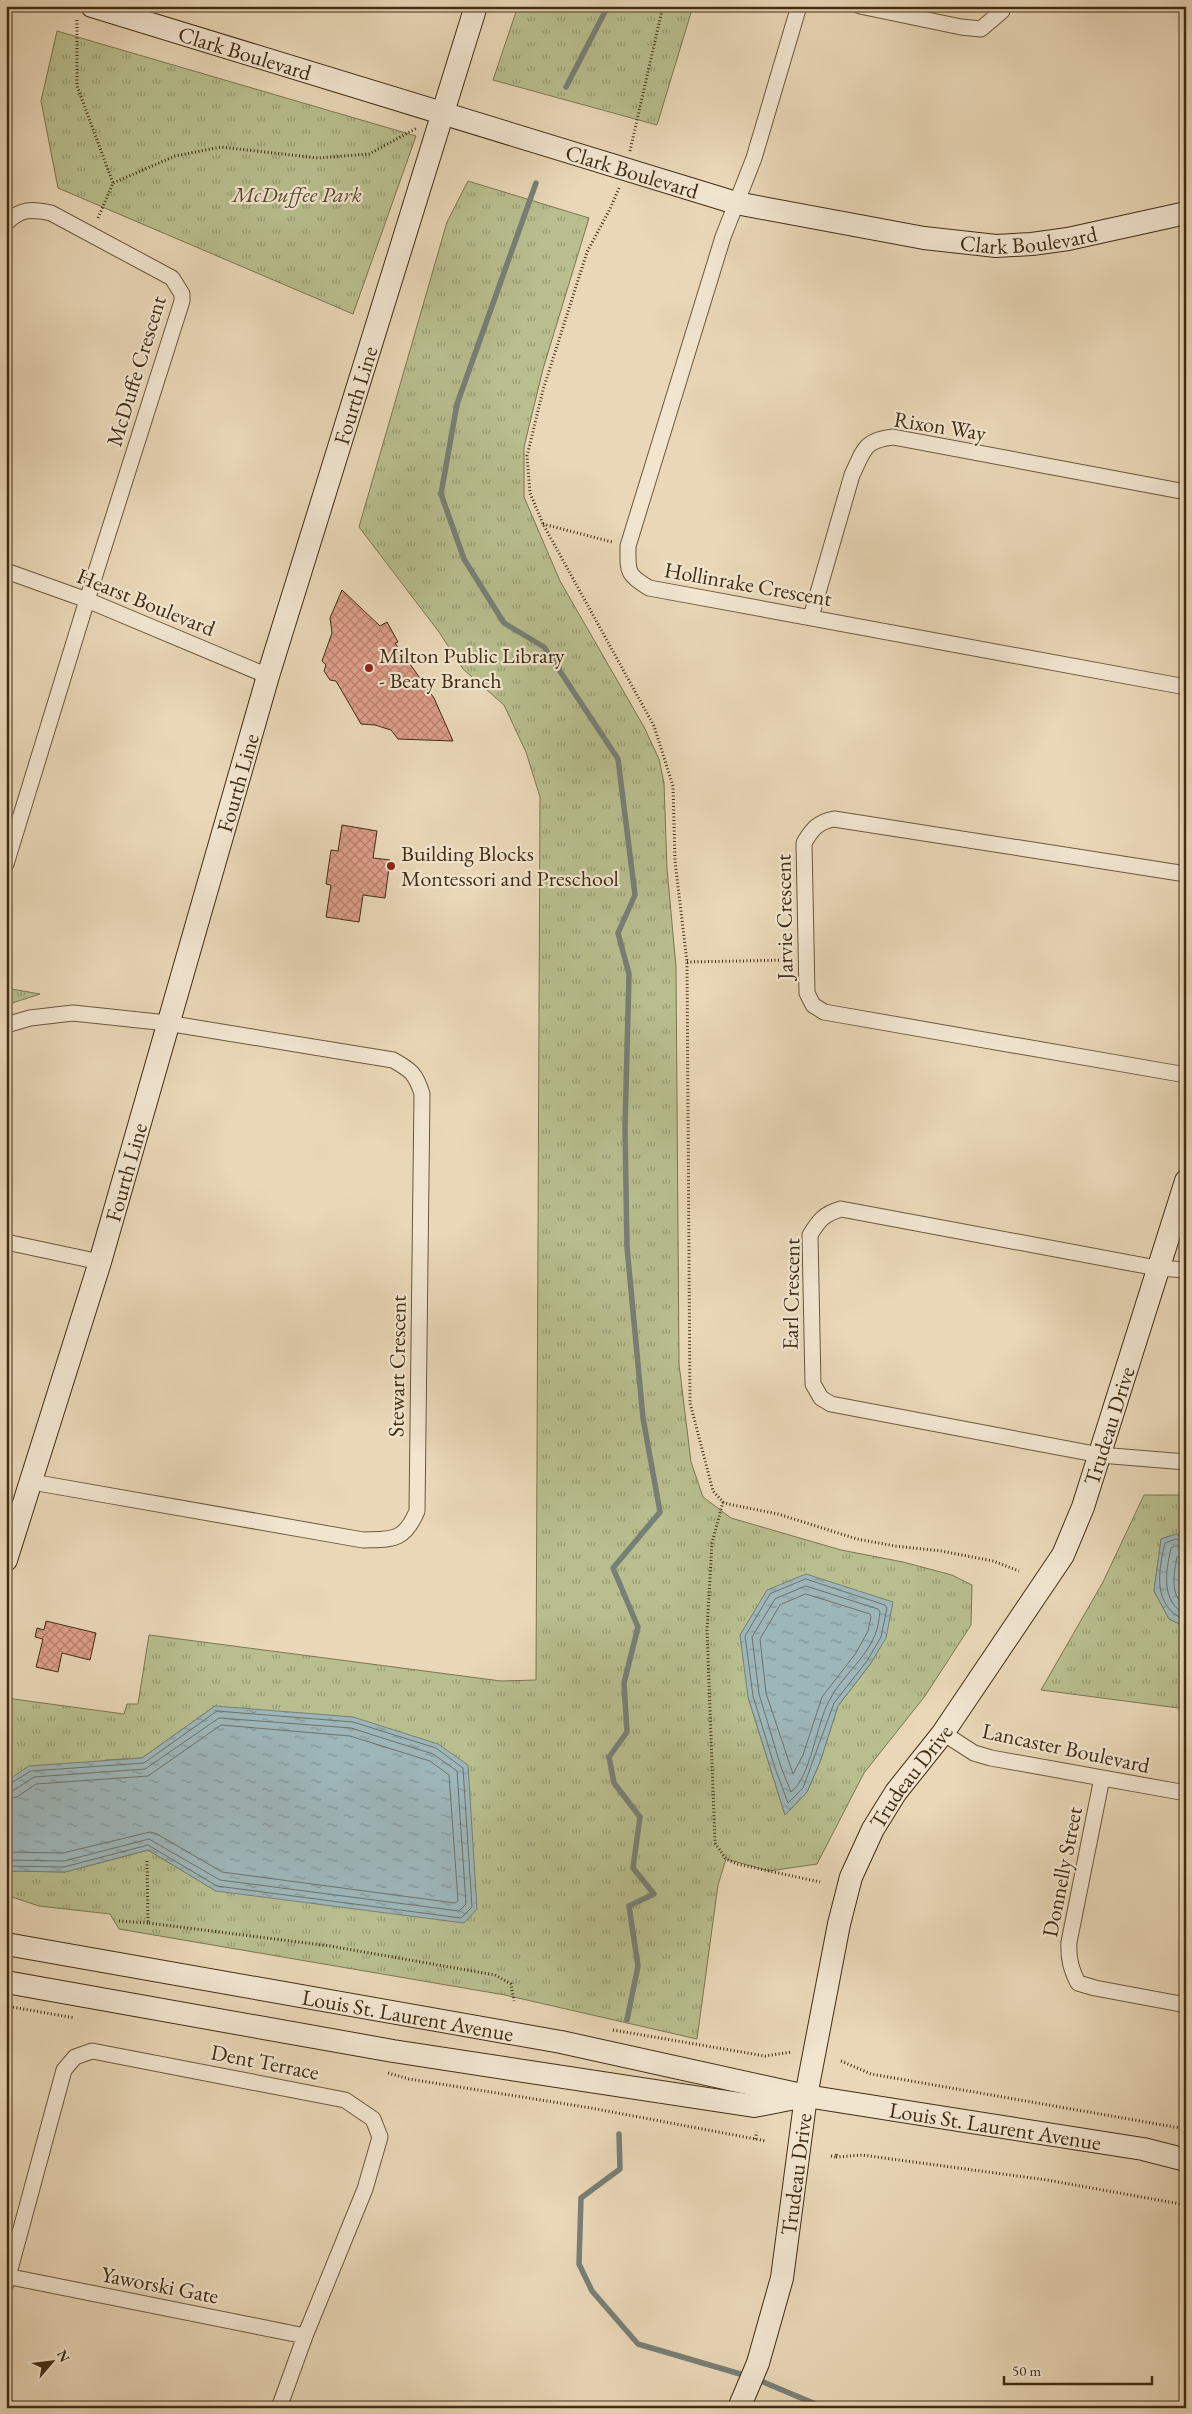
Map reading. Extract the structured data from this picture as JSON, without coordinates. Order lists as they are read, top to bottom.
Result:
{
  "streets": {
    "main road": [
      "Clark Boulevard",
      "Fourth Line",
      "Trudeau Drive",
      "Louis St. Laurent Avenue"
    ],
    "street": [
      "McDuffe Crescent",
      "Rixon Way",
      "Hollinrake Crescent",
      "Hearst Boulevard",
      "Jarvie Crescent",
      "Earl Crescent",
      "Stewart Crescent",
      "Lancaster Boulevard",
      "Donnelly Street",
      "Dent Terrace",
      "Yaworski Gate"
    ]
  },
  "crossings": [
    ["Clark Boulevard", "Fourth Line"],
    ["Clark Boulevard", "Hollinrake Crescent"],
    ["McDuffe Crescent", "Hearst Boulevard"],
    ["Fourth Line", "Hearst Boulevard"],
    ["Fourth Line", "Stewart Crescent"],
    ["Rixon Way", "Hollinrake Crescent"],
    ["Earl Crescent", "Trudeau Drive"],
    ["Trudeau Drive", "Lancaster Boulevard"],
    ["Trudeau Drive", "Louis St. Laurent Avenue"],
    ["Lancaster Boulevard", "Donnelly Street"],
    ["Dent Terrace", "Yaworski Gate"]
  ],
  "parks": ["McDuffee Park"],
  "places": ["Milton Public Library - Beaty Branch", "Building Blocks Montessori and Preschool"],
  "scale_bar": "50 m",
  "north": "top right"
}
